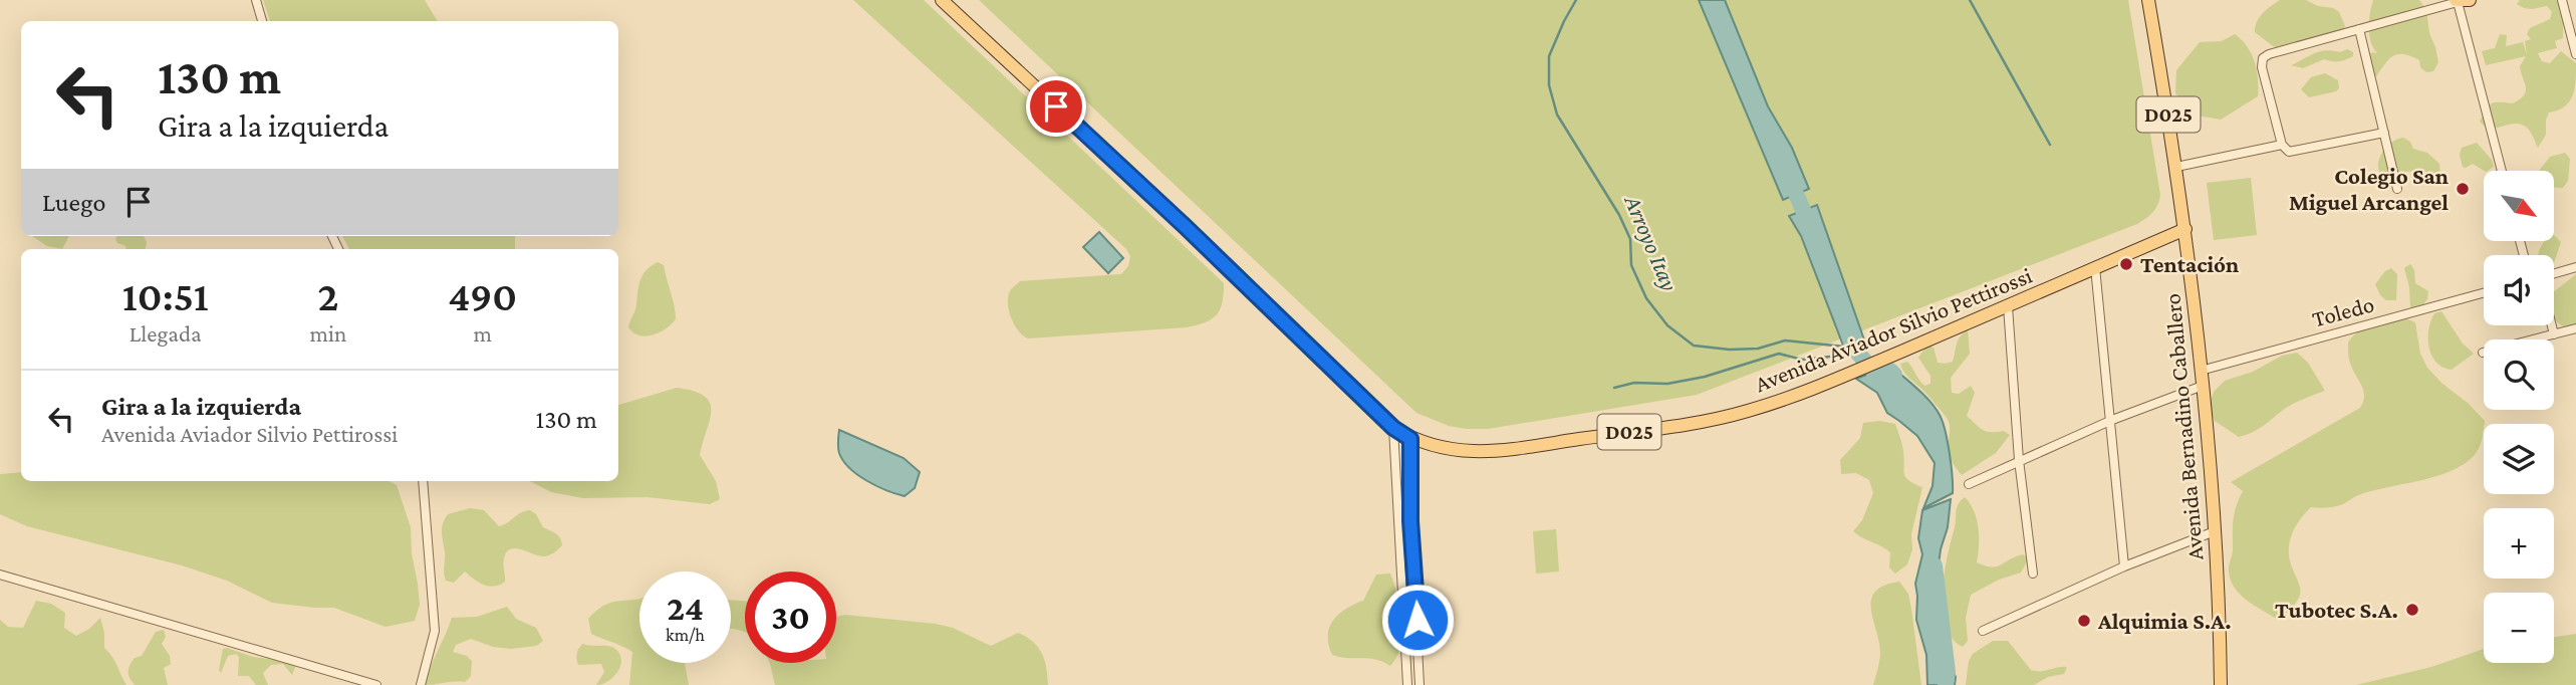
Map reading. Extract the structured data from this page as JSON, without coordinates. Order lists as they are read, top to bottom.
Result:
{
  "streets": {
    "main road": ["D025", "Avenida Aviador Silvio Pettirossi", "Avenida Bernadino Caballero"],
    "street": ["Toledo"]
  },
  "crossings": [
    ["Toledo", "Avenida Bernadino Caballero"],
    ["Avenida Aviador Silvio Pettirossi", "Avenida Bernadino Caballero"]
  ],
  "water": ["Arroyo Itay"],
  "places": [
    "Colegio San Miguel Arcangel",
    "Tentación",
    "Tubotec S.A.",
    "Alquimia S.A."
  ],
  "north": "bottom right",
  "page": {
    "turn": ["130 m", "Gira a la izquierda"],
    "then": "Luego",
    "map_buttons": ["+", "−"],
    "eta": [
      "10:51",
      "Llegada",
      "2",
      "min",
      "490",
      "m"
    ],
    "list": [
      {
        "name": "Gira a la izquierda",
        "note": "Avenida Aviador Silvio Pettirossi",
        "value": "130 m"
      }
    ],
    "speed": "24 km/h",
    "limit": "30"
  }
}
